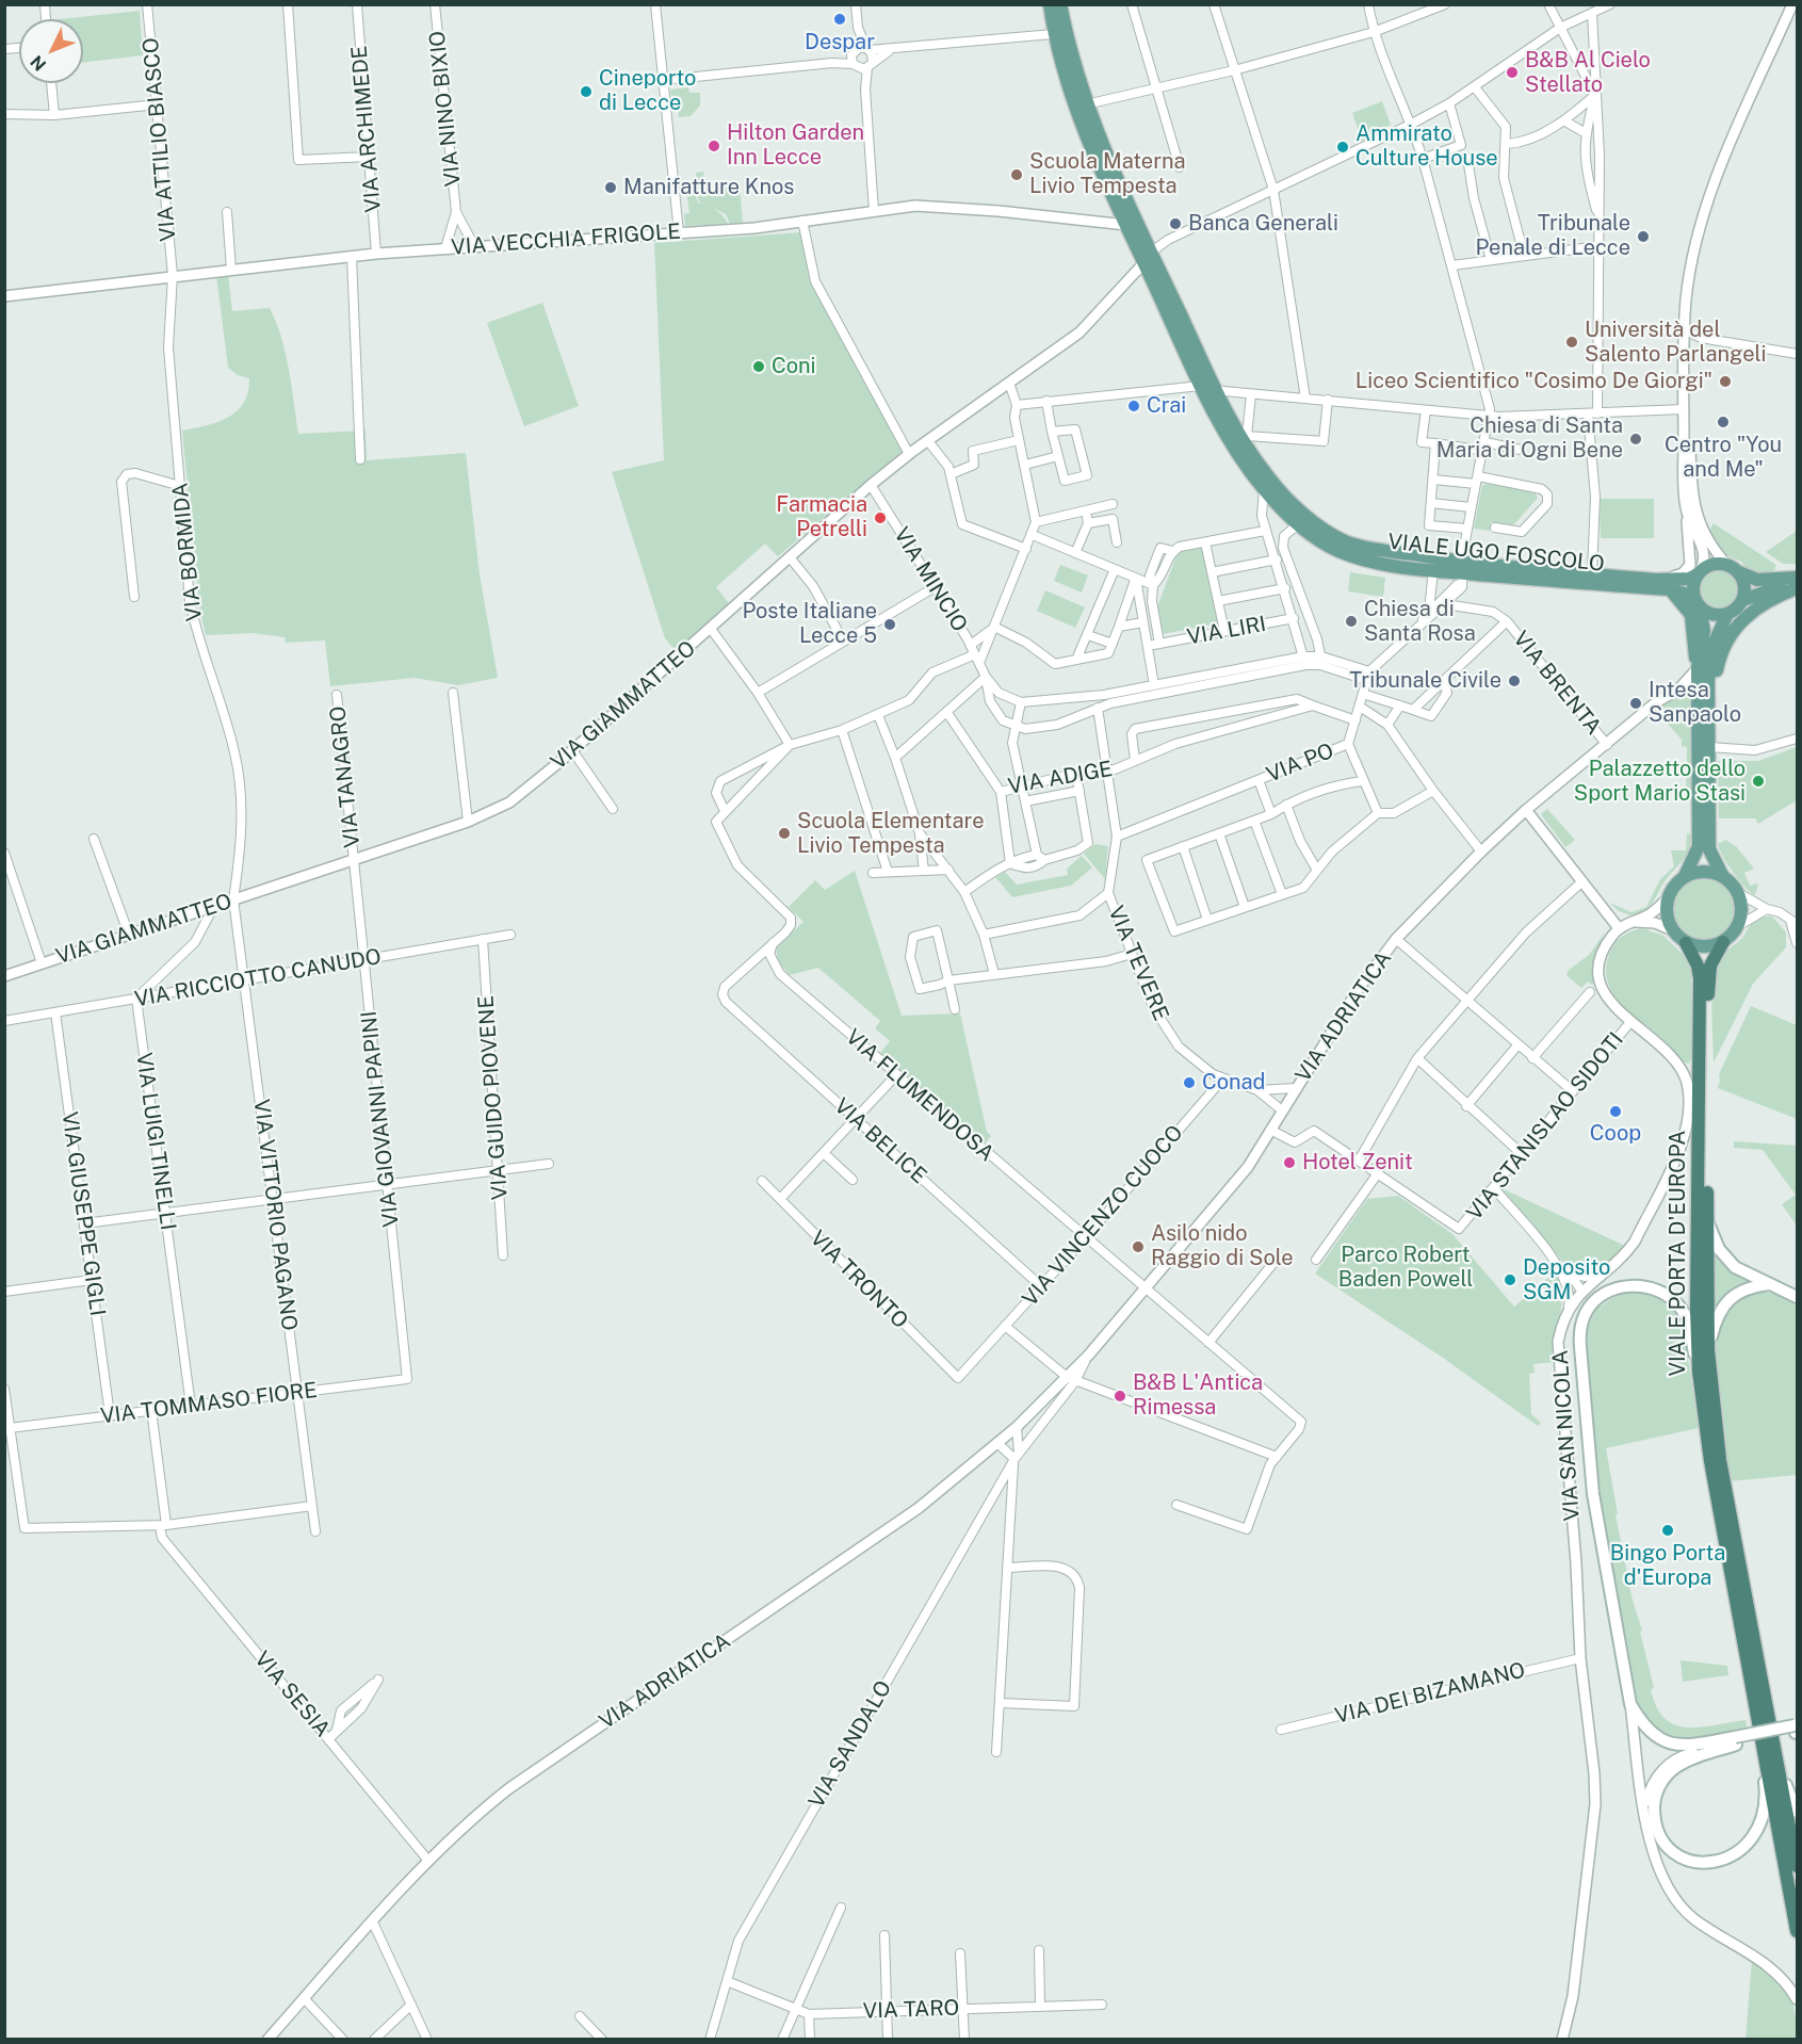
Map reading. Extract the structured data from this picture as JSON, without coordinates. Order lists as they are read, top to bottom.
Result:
{
  "streets": {
    "highway": ["VIALE PORTA D'EUROPA"],
    "main road": ["VIALE UGO FOSCOLO"],
    "street": [
      "VIA NINO BIXIO",
      "VIA ARCHIMEDE",
      "VIA ATTILIO BIASCO",
      "VIA VECCHIA FRIGOLE",
      "VIA BORMIDA",
      "VIA MINCIO",
      "VIA LIRI",
      "VIA BRENTA",
      "VIA GIAMMATTEO",
      "VIA PO",
      "VIA TANAGRO",
      "VIA ADIGE",
      "VIA TEVERE",
      "VIA RICCIOTTO CANUDO",
      "VIA ADRIATICA",
      "VIA FLUMENDOSA",
      "VIA GUIDO PIOVENE",
      "VIA GIOVANNI PAPINI",
      "VIA STANISLAO SIDOTI",
      "VIA LUIGI TINELLI",
      "VIA BELICE",
      "VIA GIUSEPPE GIGLI",
      "VIA VITTORIO PAGANO",
      "VIA VINCENZO CUOCO",
      "VIA TRONTO",
      "VIA TOMMASO FIORE",
      "VIA SAN NICOLA",
      "VIA DEI BIZAMANO",
      "VIA SESIA",
      "VIA SANDALO",
      "VIA TARO"
    ]
  },
  "crossings": [
    ["VIA NINO BIXIO", "VIA VECCHIA FRIGOLE"],
    ["VIA ARCHIMEDE", "VIA VECCHIA FRIGOLE"],
    ["VIA ATTILIO BIASCO", "VIA VECCHIA FRIGOLE"],
    ["VIA ATTILIO BIASCO", "VIA BORMIDA"],
    ["VIA VECCHIA FRIGOLE", "VIA BORMIDA"],
    ["VIA BORMIDA", "VIA GIAMMATTEO"],
    ["VIA BORMIDA", "VIA VITTORIO PAGANO"],
    ["VIALE UGO FOSCOLO", "VIA GIAMMATTEO"],
    ["VIA MINCIO", "VIA GIAMMATTEO"],
    ["VIA BRENTA", "VIA ADRIATICA"],
    ["VIA GIAMMATTEO", "VIA TANAGRO"],
    ["VIA GIAMMATTEO", "VIA GIOVANNI PAPINI"],
    ["VIA GIAMMATTEO", "VIA VITTORIO PAGANO"],
    ["VIA PO", "VIA ADIGE"],
    ["VIA PO", "VIA TEVERE"],
    ["VIA TANAGRO", "VIA GIOVANNI PAPINI"],
    ["VIA ADIGE", "VIA TEVERE"],
    ["VIA TEVERE", "VIA VINCENZO CUOCO"],
    ["VIA RICCIOTTO CANUDO", "VIA GUIDO PIOVENE"],
    ["VIA RICCIOTTO CANUDO", "VIA GIOVANNI PAPINI"],
    ["VIA RICCIOTTO CANUDO", "VIA LUIGI TINELLI"],
    ["VIA RICCIOTTO CANUDO", "VIA GIUSEPPE GIGLI"],
    ["VIA RICCIOTTO CANUDO", "VIA VITTORIO PAGANO"],
    ["VIA ADRIATICA", "VIA FLUMENDOSA"],
    ["VIA ADRIATICA", "VIA SESIA"],
    ["VIA ADRIATICA", "VIA SANDALO"],
    ["VIA FLUMENDOSA", "VIA BELICE"],
    ["VIA FLUMENDOSA", "VIA VINCENZO CUOCO"],
    ["VIA GIOVANNI PAPINI", "VIA TOMMASO FIORE"],
    ["VIA STANISLAO SIDOTI", "VIA SAN NICOLA"],
    ["VIA LUIGI TINELLI", "VIA TOMMASO FIORE"],
    ["VIA BELICE", "VIA VINCENZO CUOCO"],
    ["VIA GIUSEPPE GIGLI", "VIA TOMMASO FIORE"],
    ["VIA VITTORIO PAGANO", "VIA TOMMASO FIORE"],
    ["VIA VINCENZO CUOCO", "VIA TRONTO"],
    ["VIA SAN NICOLA", "VIA DEI BIZAMANO"],
    ["VIA SANDALO", "VIA TARO"]
  ],
  "parks": ["Parco Robert Baden Powell"],
  "places": [
    "Despar",
    "B&B Al Cielo Stellato",
    "Cineporto di Lecce",
    "Hilton Garden Inn Lecce",
    "Ammirato Culture House",
    "Scuola Materna Livio Tempesta",
    "Manifatture Knos",
    "Banca Generali",
    "Tribunale Penale di Lecce",
    "Università del Salento Parlangeli",
    "Coni",
    "Liceo Scientifico \"Cosimo De Giorgi\"",
    "Crai",
    "Centro \"You and Me\"",
    "Chiesa di Santa Maria di Ogni Bene",
    "Farmacia Petrelli",
    "Chiesa di Santa Rosa",
    "Poste Italiane Lecce 5",
    "Tribunale Civile",
    "Intesa Sanpaolo",
    "Palazzetto dello Sport Mario Stasi",
    "Scuola Elementare Livio Tempesta",
    "Conad",
    "Coop",
    "Hotel Zenit",
    "Asilo nido Raggio di Sole",
    "Deposito SGM",
    "B&B L'Antica Rimessa",
    "Bingo Porta d'Europa"
  ],
  "north": "bottom left"
}
